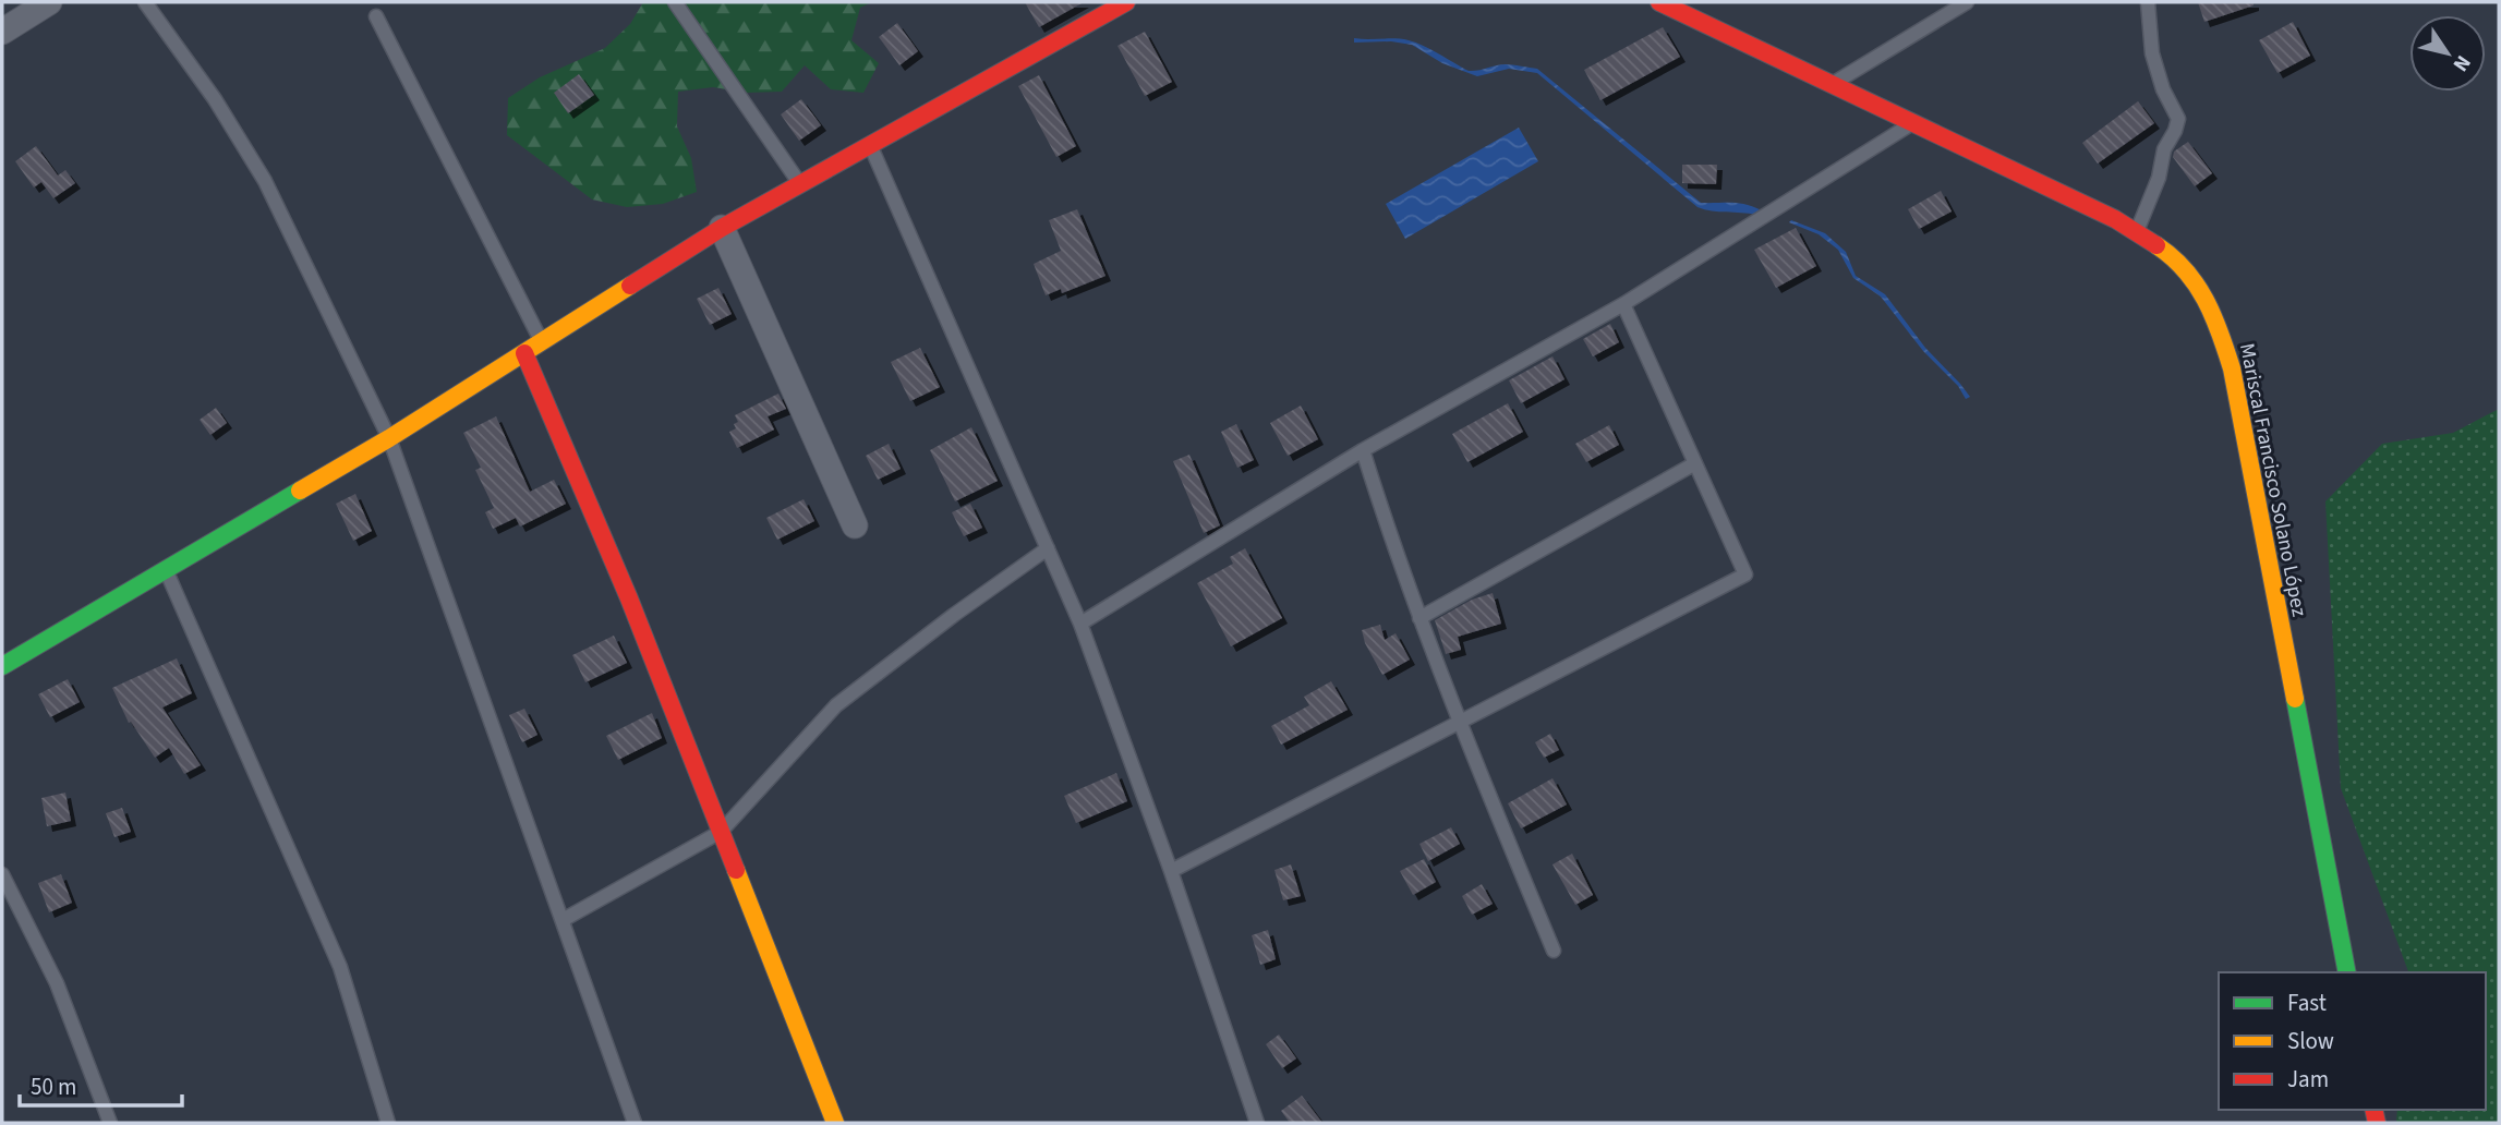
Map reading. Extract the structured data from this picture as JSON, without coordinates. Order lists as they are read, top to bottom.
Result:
{
  "streets": {
    "street": ["Mariscal Francisco Solano López"]
  },
  "legend": ["Fast", "Slow", "Jam"],
  "scale_bar": "50 m",
  "north": "bottom right"
}
